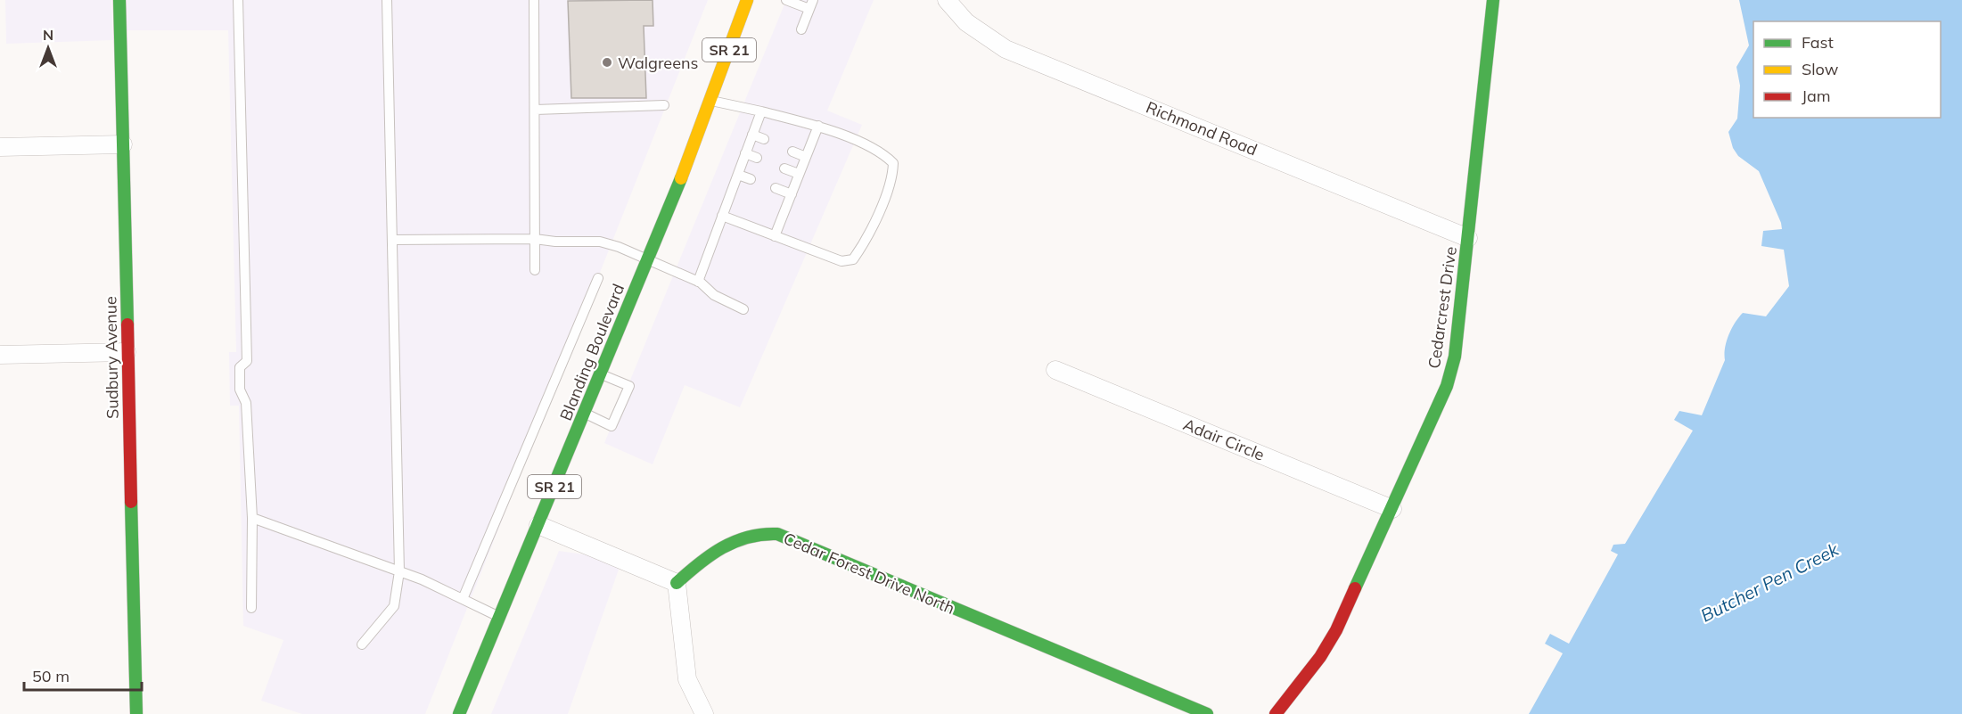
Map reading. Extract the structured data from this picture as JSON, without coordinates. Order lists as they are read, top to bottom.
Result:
{
  "streets": {
    "street": [
      "SR 21",
      "Richmond Road",
      "Cedarcrest Drive",
      "Blanding Boulevard",
      "Sudbury Avenue",
      "Adair Circle",
      "Cedar Forest Drive North"
    ]
  },
  "crossings": [
    ["Richmond Road", "Cedarcrest Drive"],
    ["Cedarcrest Drive", "Adair Circle"]
  ],
  "water": ["Butcher Pen Creek"],
  "places": ["Walgreens"],
  "legend": ["Fast", "Slow", "Jam"],
  "scale_bar": "50 m",
  "north": "top"
}
